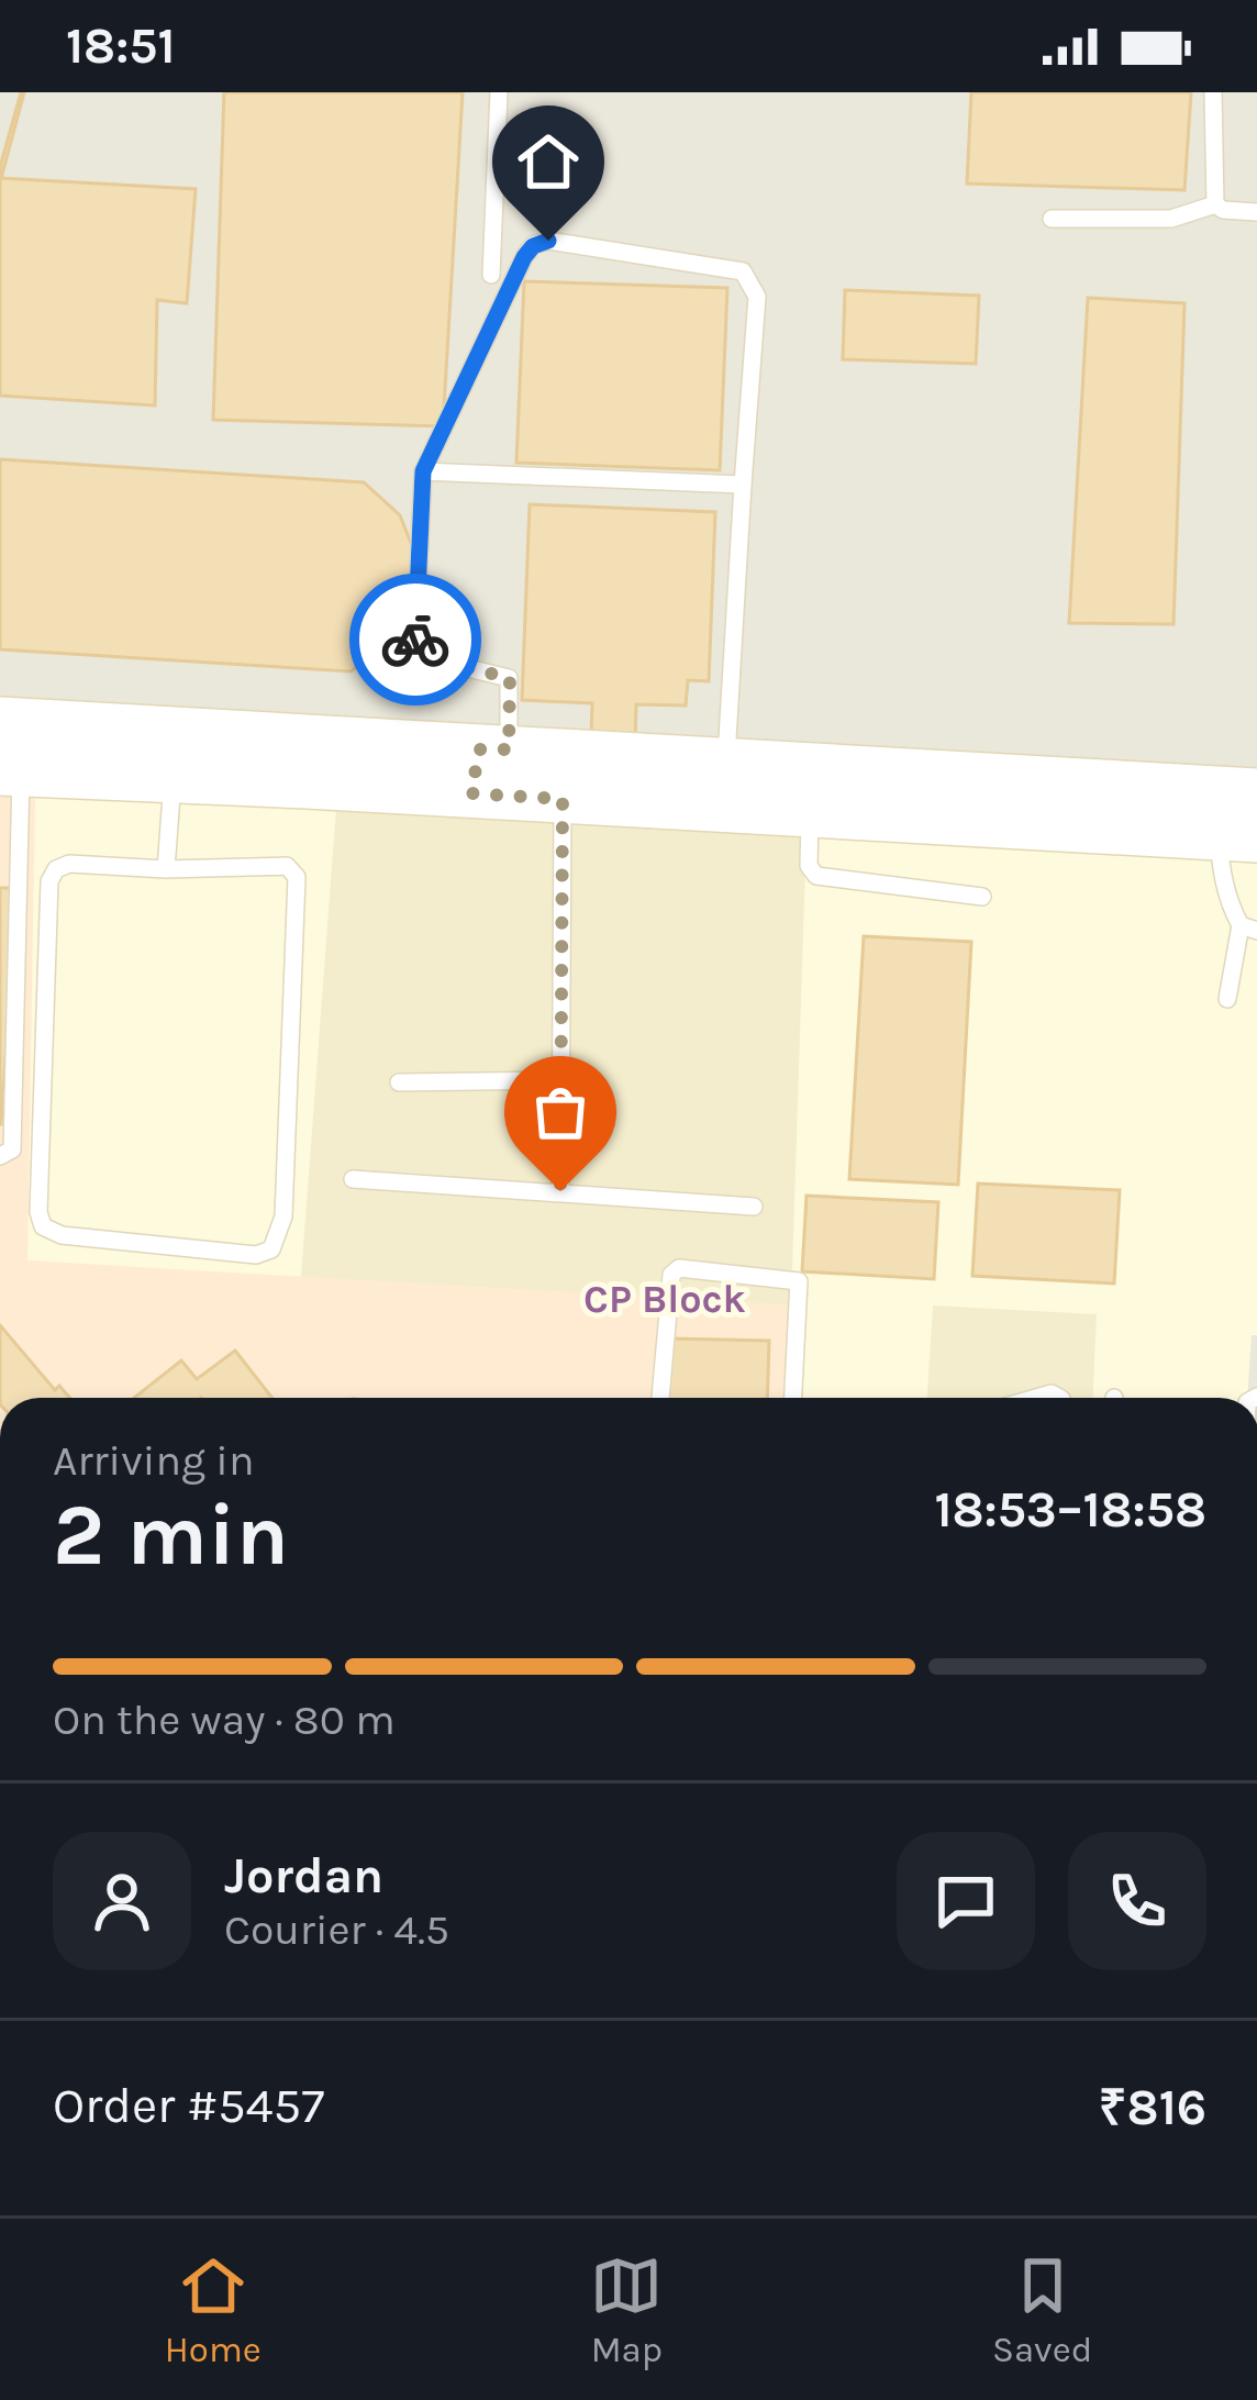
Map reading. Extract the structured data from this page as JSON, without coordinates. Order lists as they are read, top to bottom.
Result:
{
  "districts": ["CP Block"],
  "page": {
    "status": "18:51",
    "heading": ["2 min", "Arriving in", "18:53–18:58"],
    "panel": [
      "Jordan",
      "Courier · 4.5",
      "Order #5457",
      "₹816"
    ],
    "bar": "On the way · 80 m",
    "tabs": ["Home", "Map", "Saved"]
  }
}
